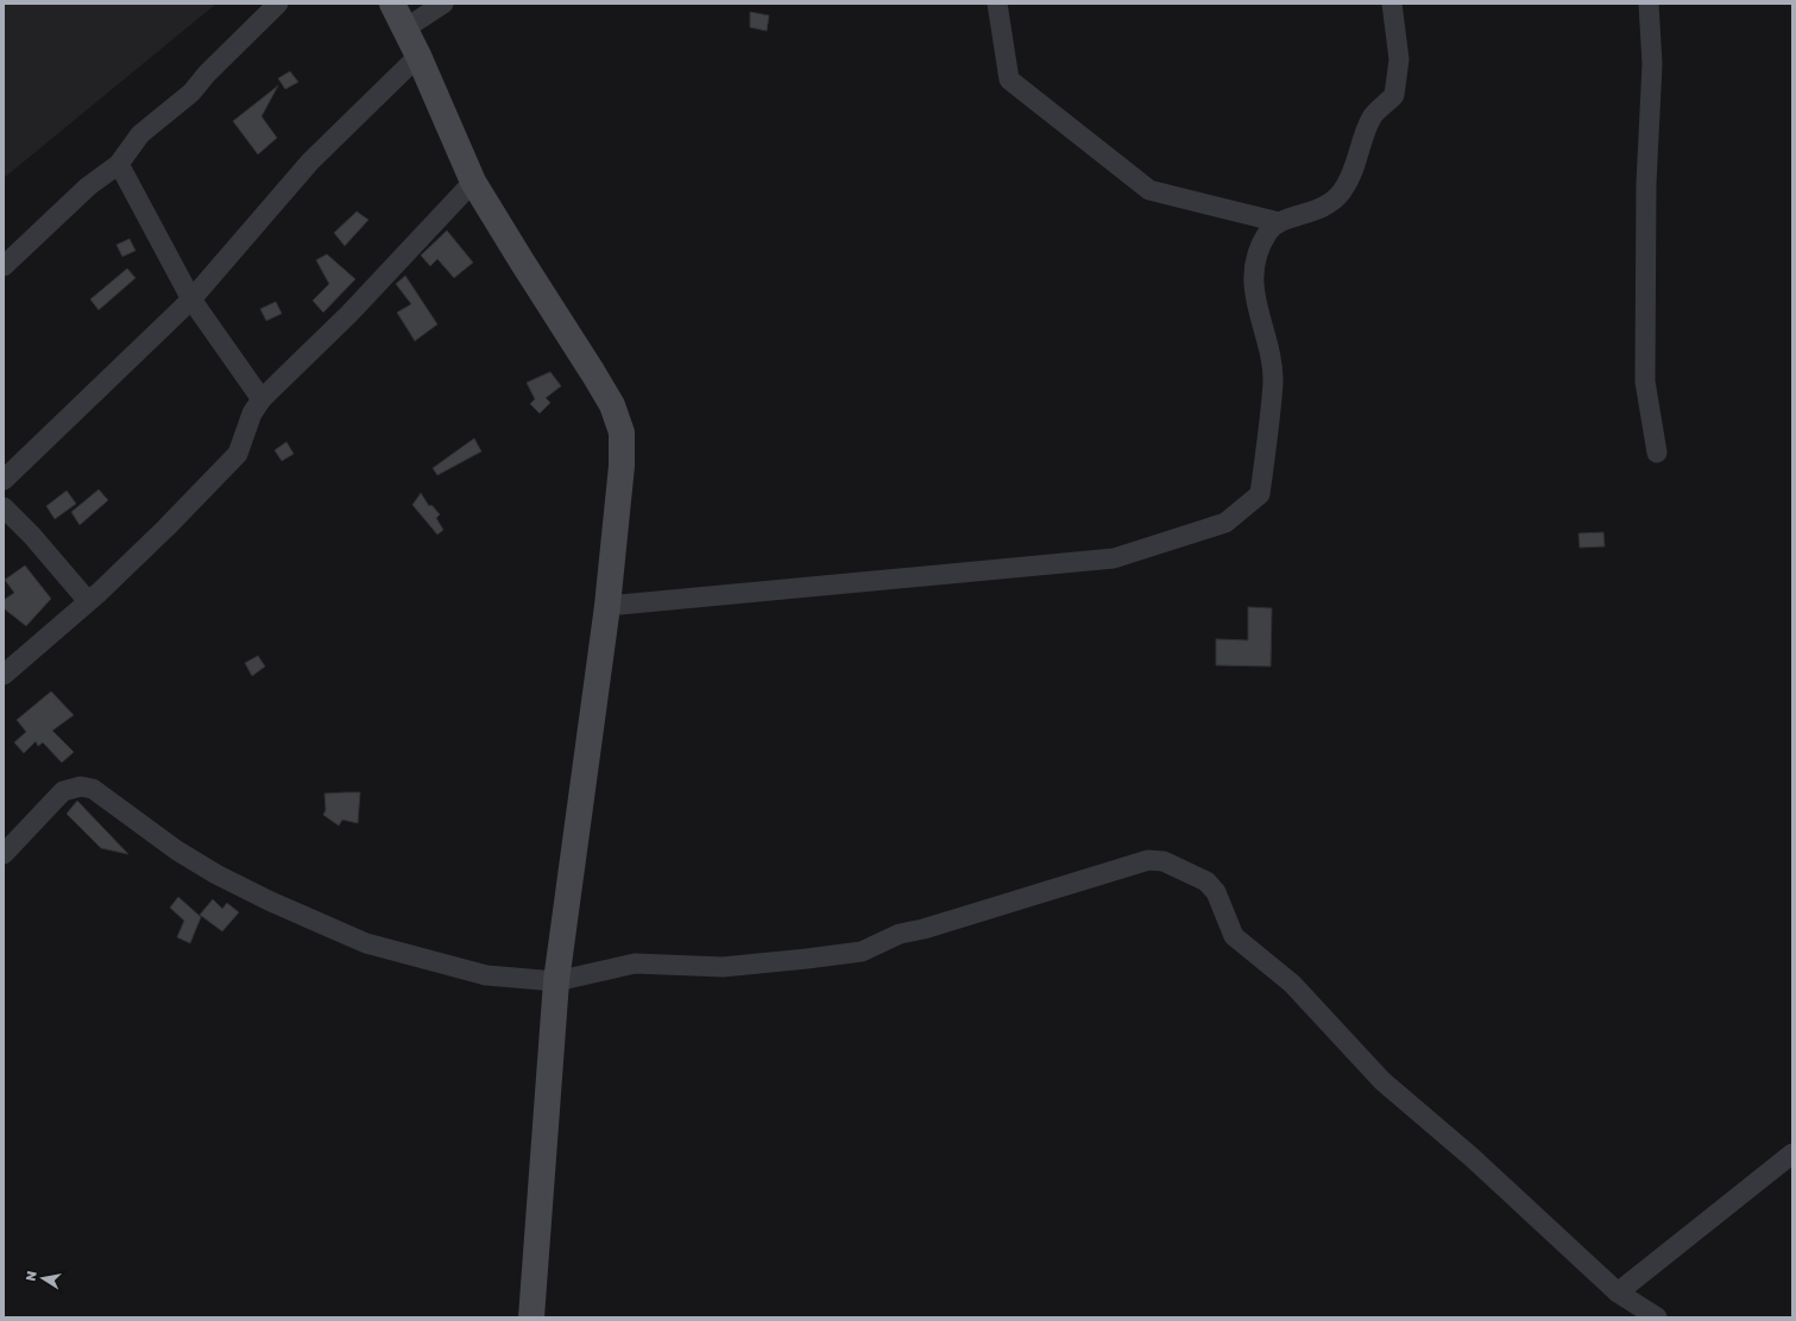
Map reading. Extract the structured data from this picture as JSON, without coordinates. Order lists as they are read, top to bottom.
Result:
{
  "north": "left"
}
